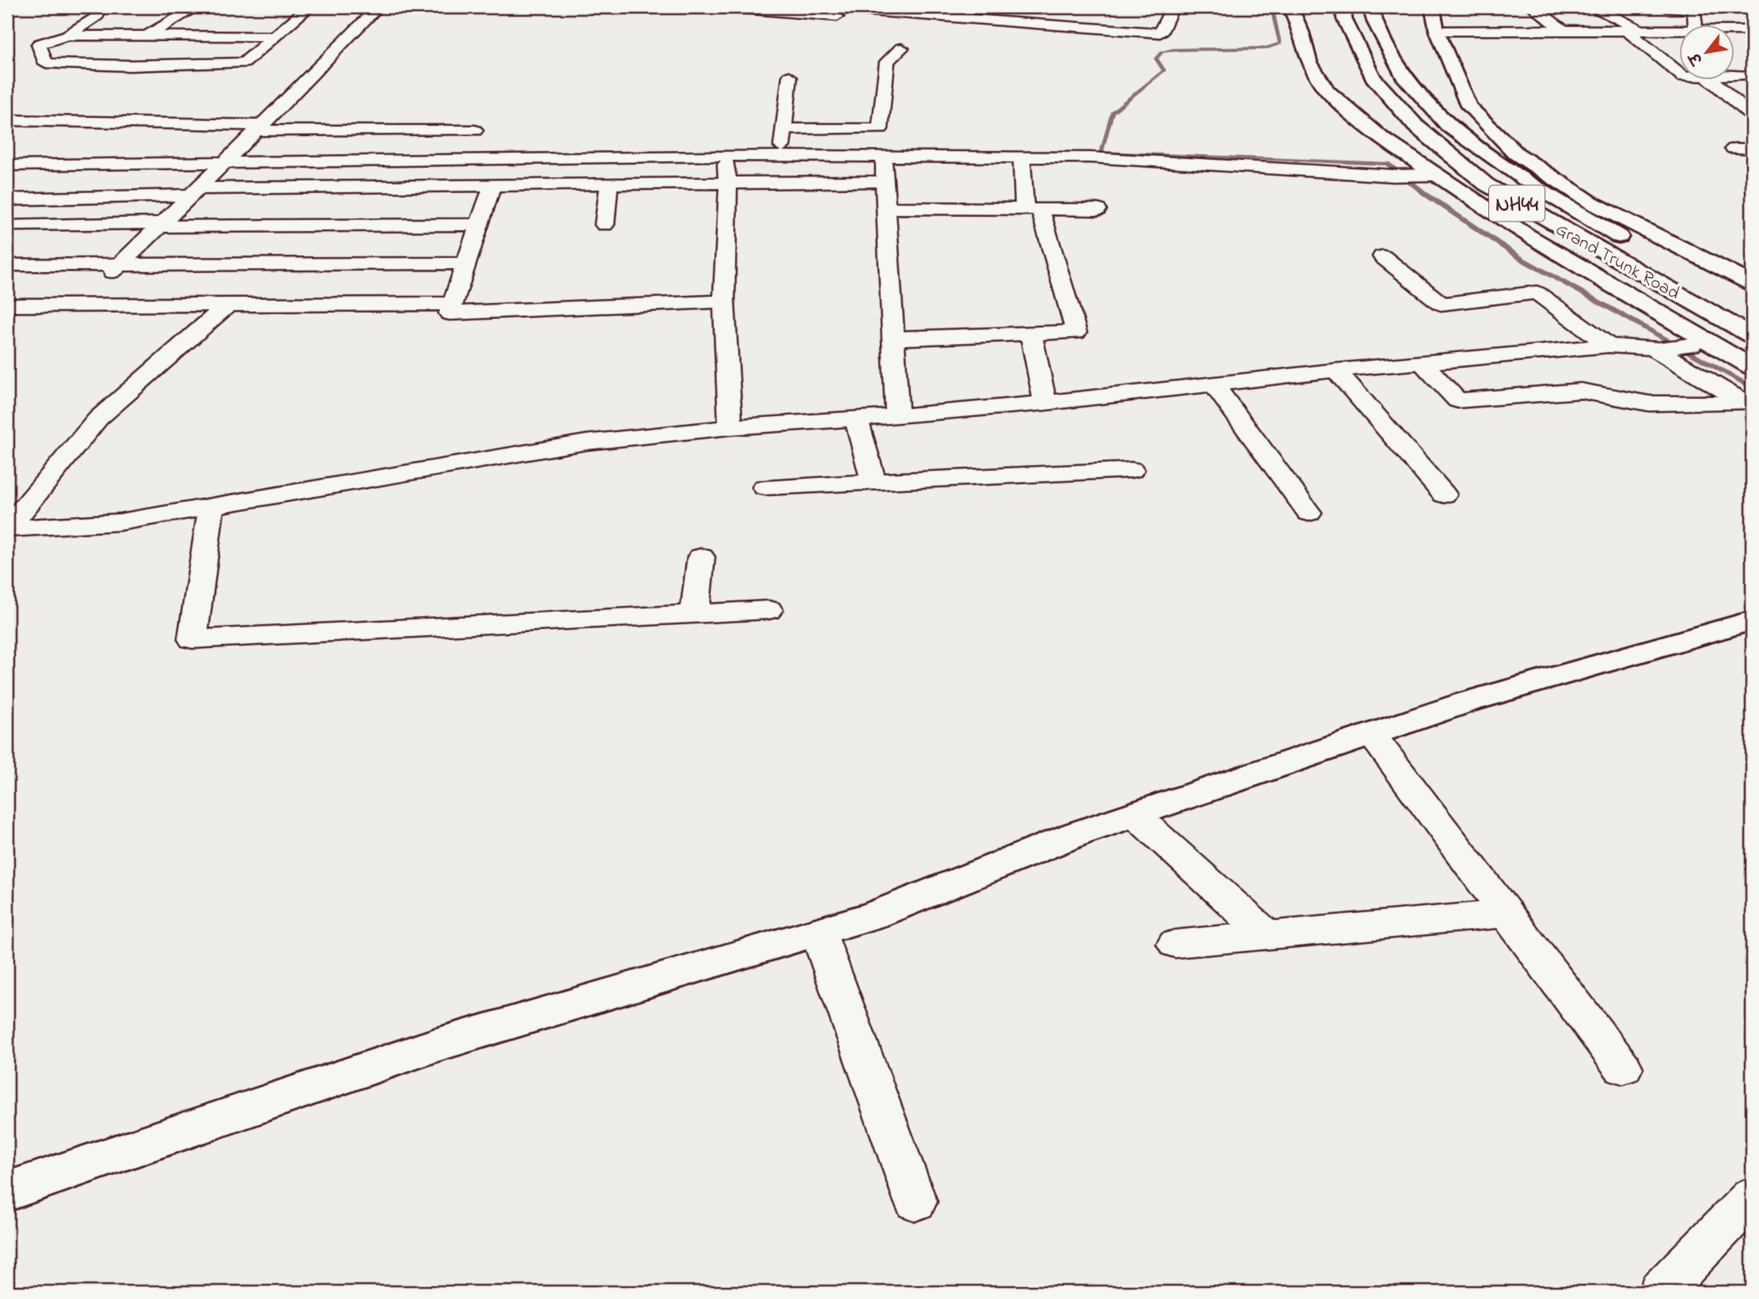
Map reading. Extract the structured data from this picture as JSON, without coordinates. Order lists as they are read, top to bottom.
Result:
{
  "streets": {
    "main road": ["NH44", "Grand Trunk Road"]
  },
  "north": "bottom left"
}
